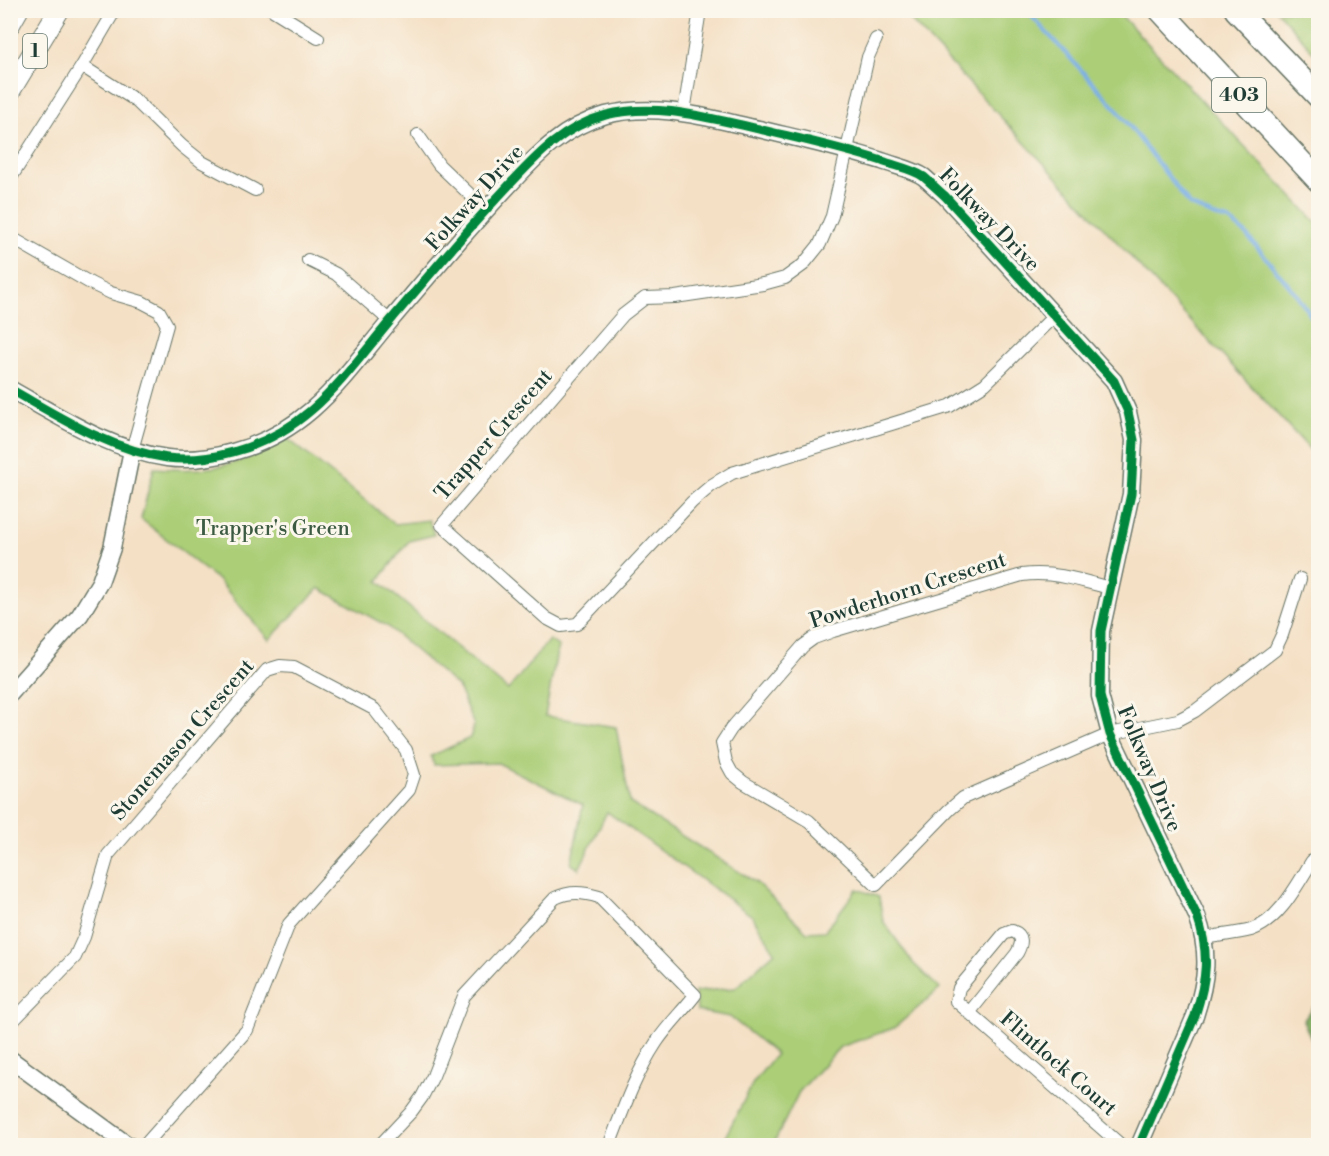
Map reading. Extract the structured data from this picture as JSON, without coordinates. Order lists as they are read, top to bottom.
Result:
{
  "streets": {
    "highway": ["403"],
    "main road": ["1"],
    "street": [
      "Folkway Drive",
      "Trapper Crescent",
      "Powderhorn Crescent",
      "Stonemason Crescent",
      "Flintlock Court"
    ]
  },
  "crossings": [
    ["Folkway Drive", "Trapper Crescent"],
    ["Folkway Drive", "Powderhorn Crescent"]
  ],
  "parks": ["Trapper's Green"]
}
